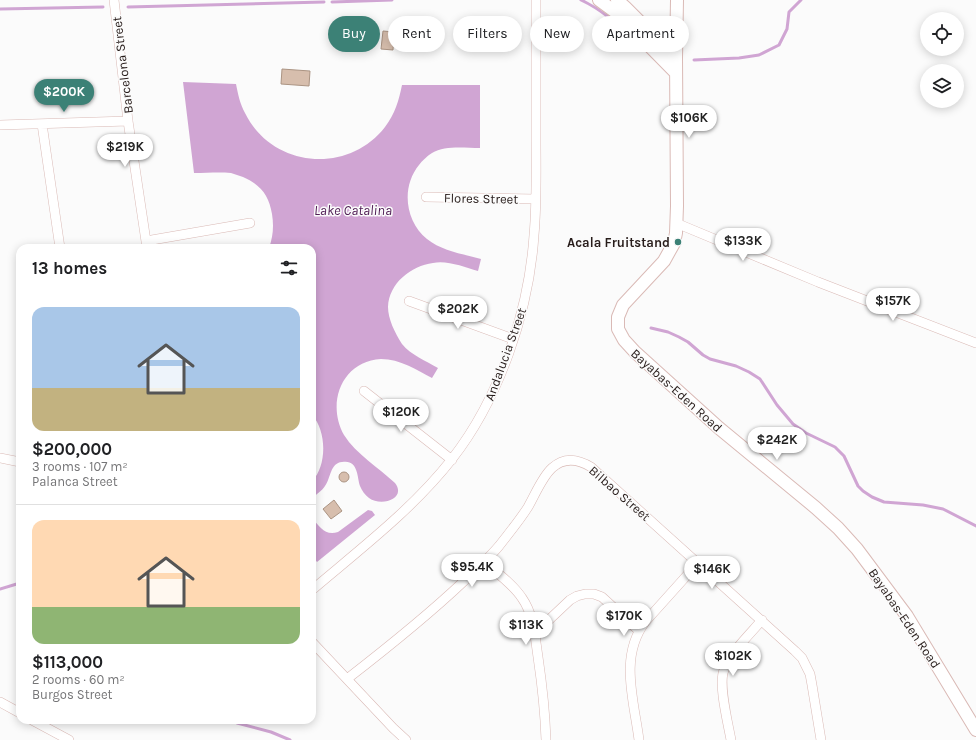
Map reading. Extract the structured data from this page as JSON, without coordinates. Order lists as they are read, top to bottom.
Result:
{
  "streets": {
    "street": [
      "Barcelona Street",
      "Flores Street",
      "Andalucia Street",
      "Bayabas-Eden Road",
      "Bilbao Street"
    ]
  },
  "crossings": [
    ["Flores Street", "Andalucia Street"]
  ],
  "water": ["Lake Catalina"],
  "places": ["Acala Fruitstand"],
  "page": {
    "chip": [
      "Buy",
      "Rent",
      "Filters",
      "New",
      "Apartment"
    ],
    "price": [
      "$200K",
      "$106K",
      "$219K",
      "$133K",
      "$157K",
      "$202K",
      "$120K",
      "$242K",
      "$95.4K",
      "$146K",
      "$170K",
      "$113K",
      "$102K"
    ],
    "heading": "13 homes",
    "list": [
      {
        "name": "$200,000",
        "note": "3 rooms · 107 m² · Palanca Street"
      },
      {
        "name": "$113,000",
        "note": "2 rooms · 60 m² · Burgos Street"
      }
    ]
  }
}
